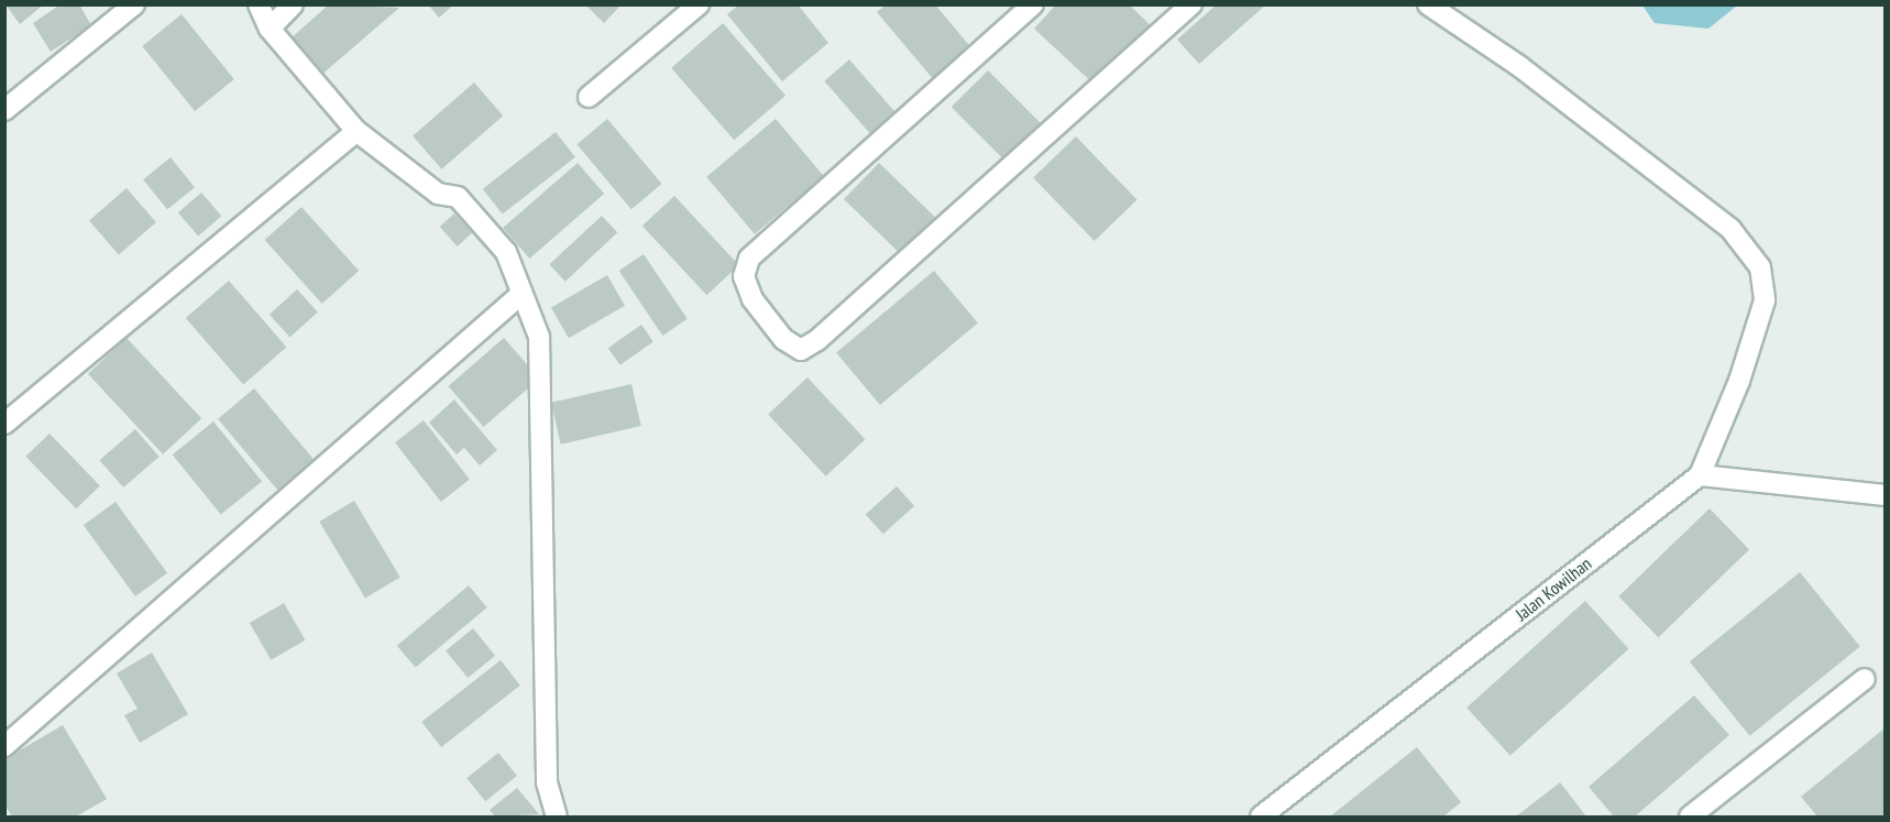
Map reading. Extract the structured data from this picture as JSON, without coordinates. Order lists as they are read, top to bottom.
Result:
{
  "streets": {
    "street": ["Jalan Kowilhan"]
  }
}
